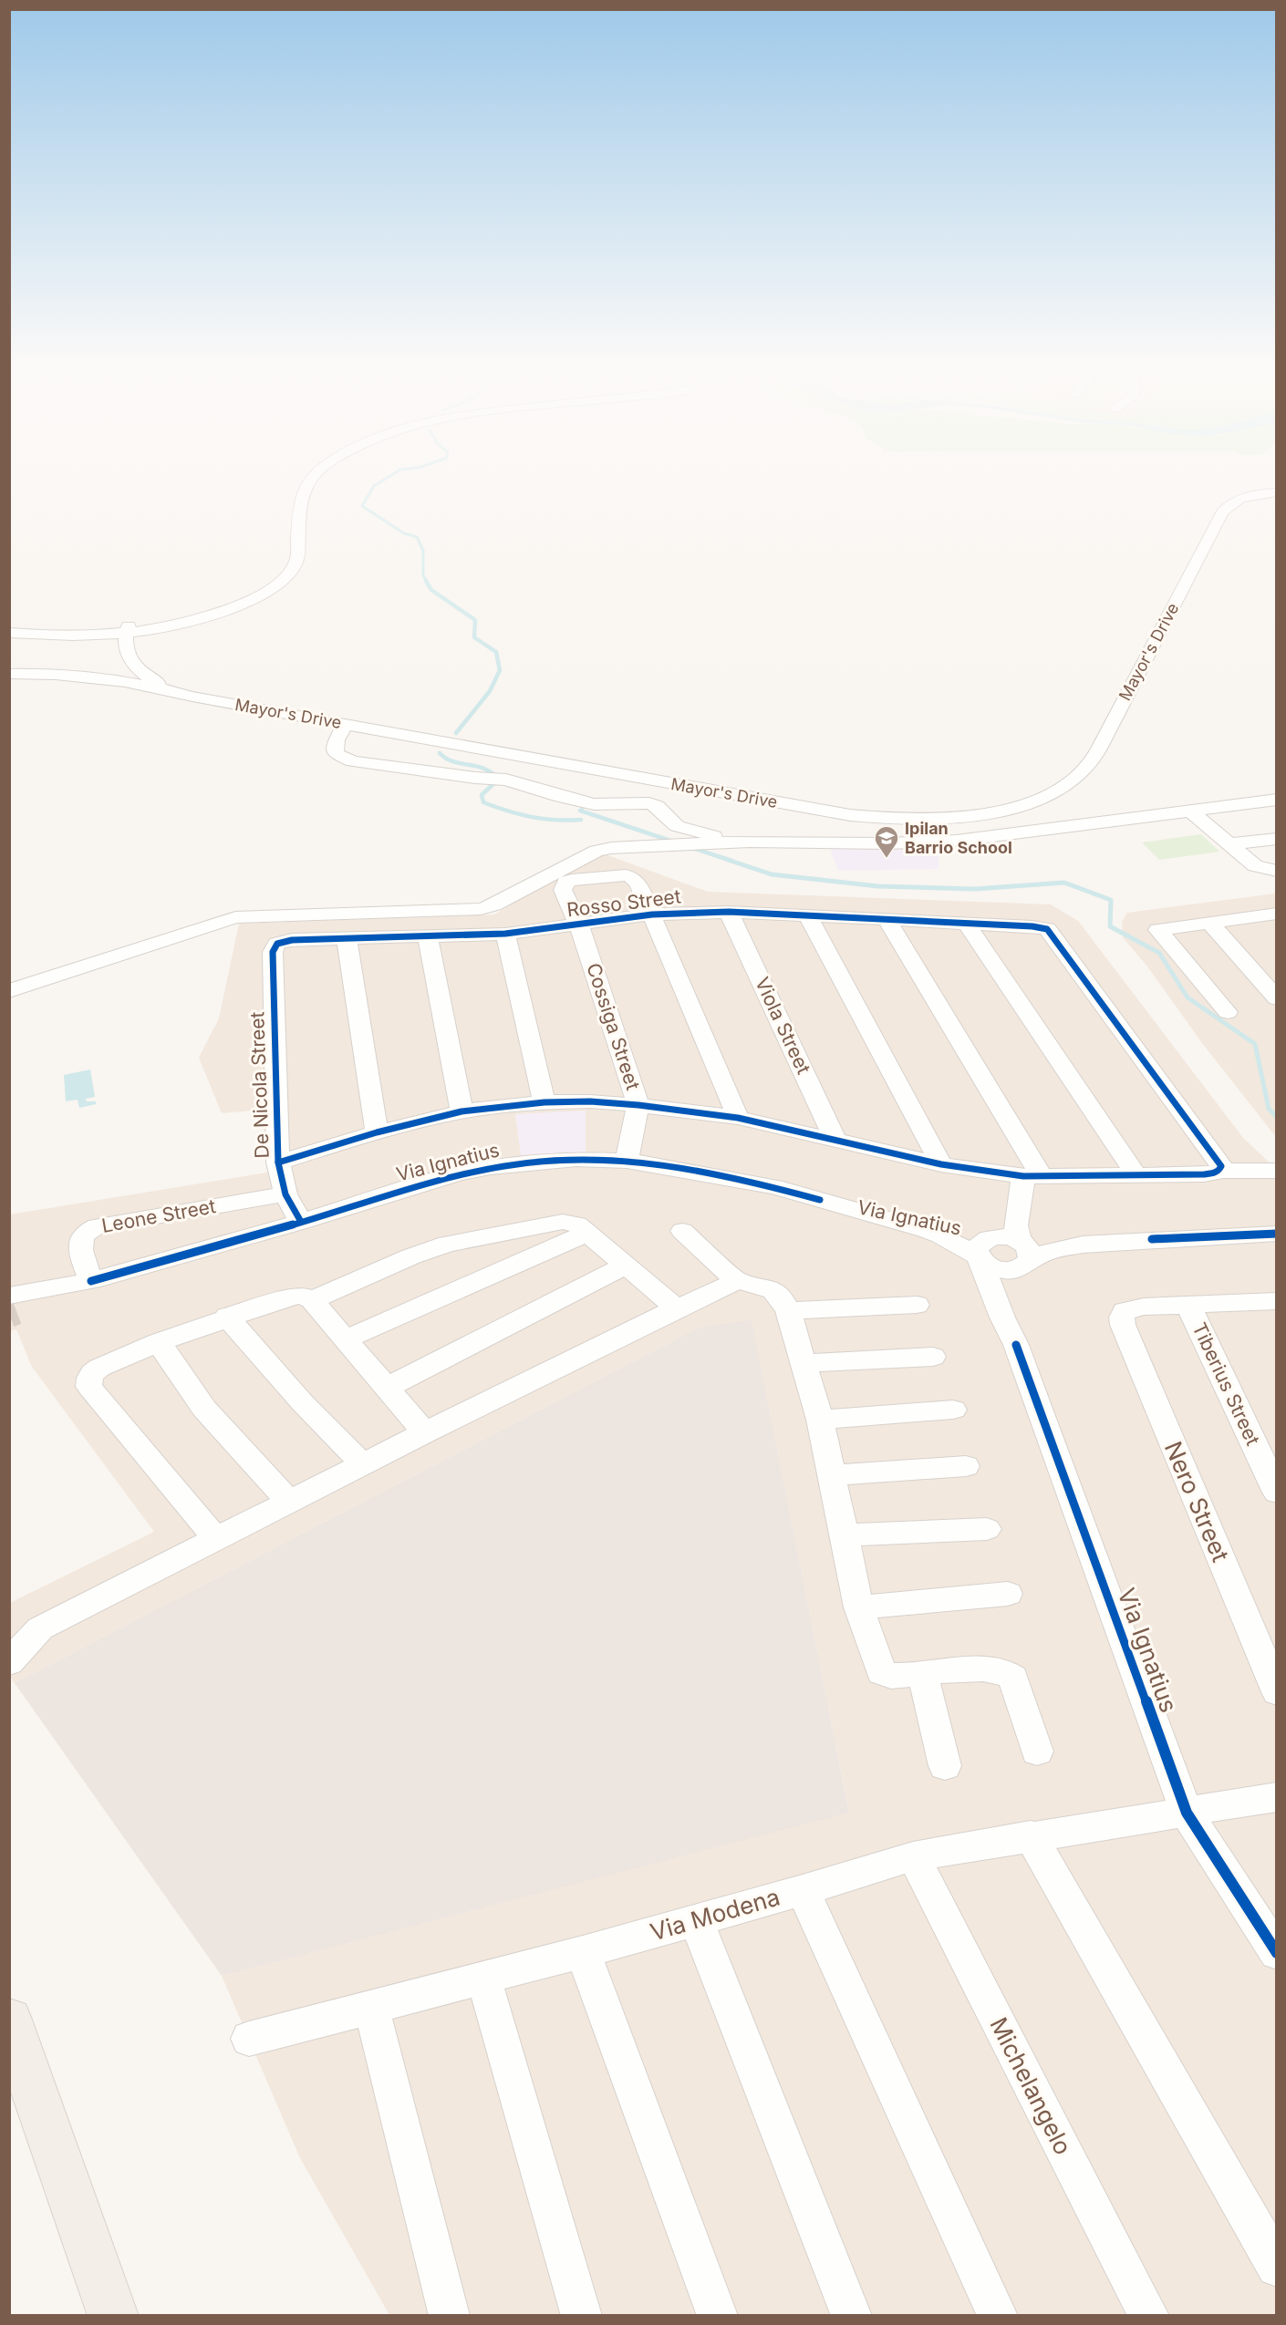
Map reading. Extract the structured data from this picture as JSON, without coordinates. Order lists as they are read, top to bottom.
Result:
{
  "streets": {
    "street": [
      "Mayor's Drive",
      "Rosso Street",
      "Viola Street",
      "Cossiga Street",
      "De Nicola Street",
      "Via Ignatius",
      "Leone Street",
      "Tiberius Street",
      "Nero Street",
      "Via Modena",
      "Michelangelo"
    ]
  },
  "crossings": [
    ["Rosso Street", "Viola Street"],
    ["Rosso Street", "Cossiga Street"],
    ["Rosso Street", "De Nicola Street"],
    ["Cossiga Street", "Via Ignatius"],
    ["De Nicola Street", "Via Ignatius"],
    ["De Nicola Street", "Leone Street"],
    ["Via Ignatius", "Leone Street"],
    ["Via Ignatius", "Via Modena"],
    ["Tiberius Street", "Nero Street"],
    ["Via Modena", "Michelangelo"]
  ],
  "places": {
    "school or university": ["Ipilan Barrio School"]
  }
}
